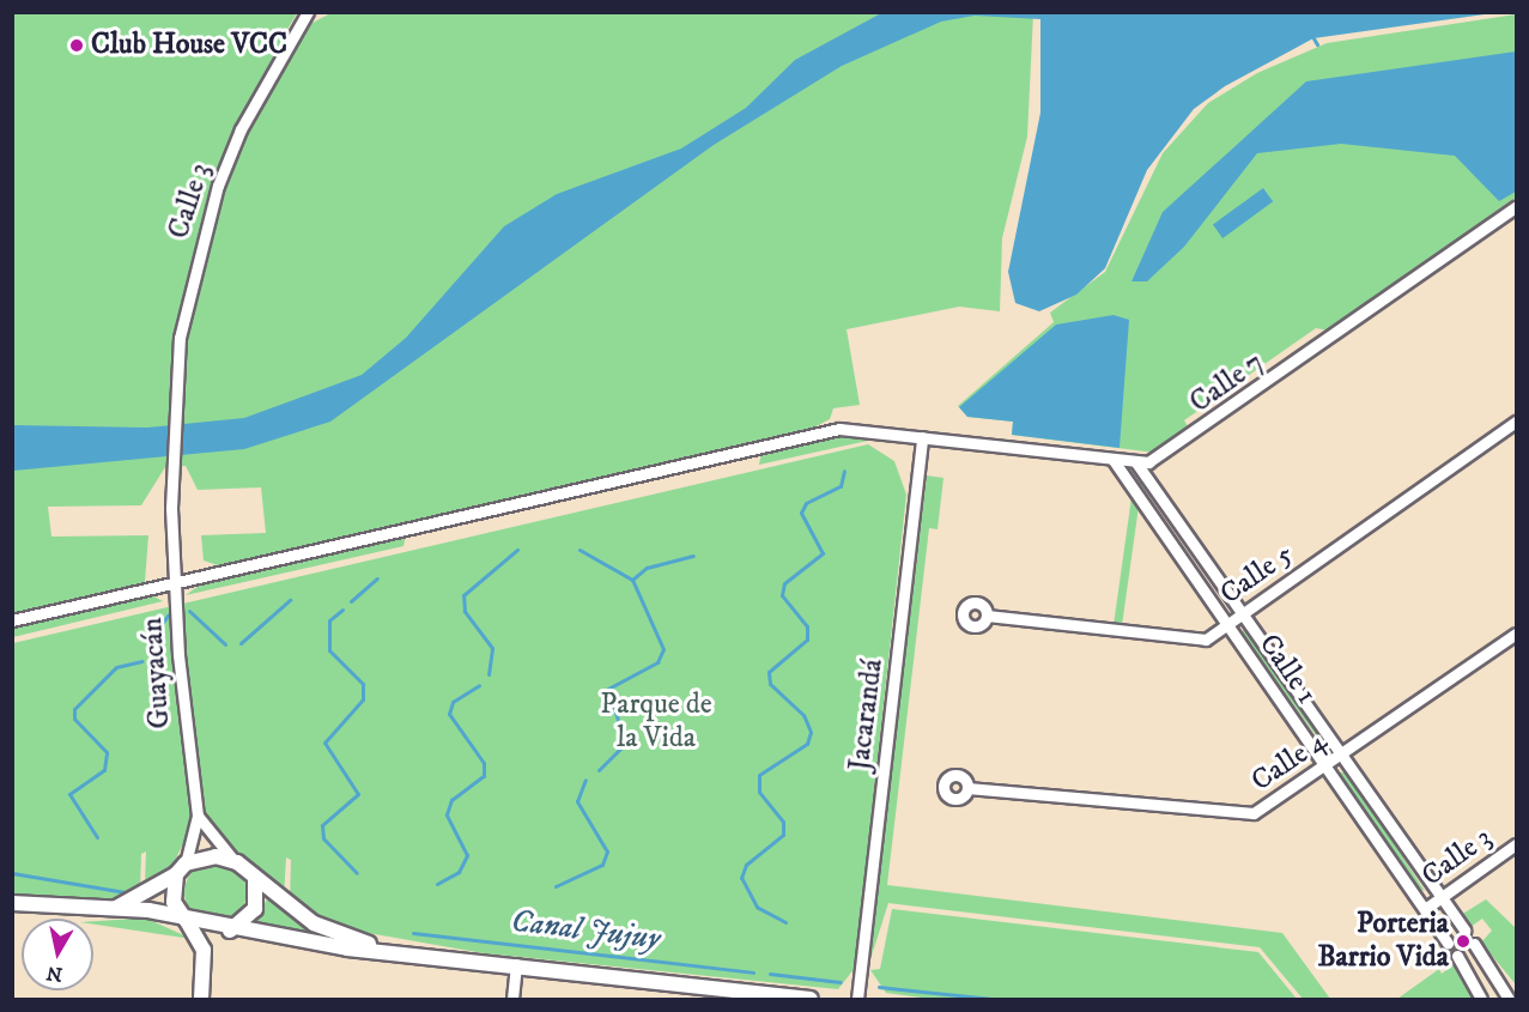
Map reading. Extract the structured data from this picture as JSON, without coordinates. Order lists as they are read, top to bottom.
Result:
{
  "streets": {
    "street": [
      "Calle 3",
      "Calle 7",
      "Calle 5",
      "Calle 1",
      "Guayacán",
      "Jacarandá",
      "Calle 4"
    ]
  },
  "crossings": [
    ["Calle 3", "Calle 1"],
    ["Calle 3", "Guayacán"],
    ["Calle 7", "Calle 1"],
    ["Calle 7", "Guayacán"],
    ["Calle 7", "Jacarandá"],
    ["Calle 5", "Calle 1"],
    ["Calle 1", "Calle 4"]
  ],
  "water": ["Canal Jujuy"],
  "parks": ["Parque de la Vida"],
  "places": ["Club House VCC", "Porteria Barrio Vida"],
  "north": "bottom"
}
